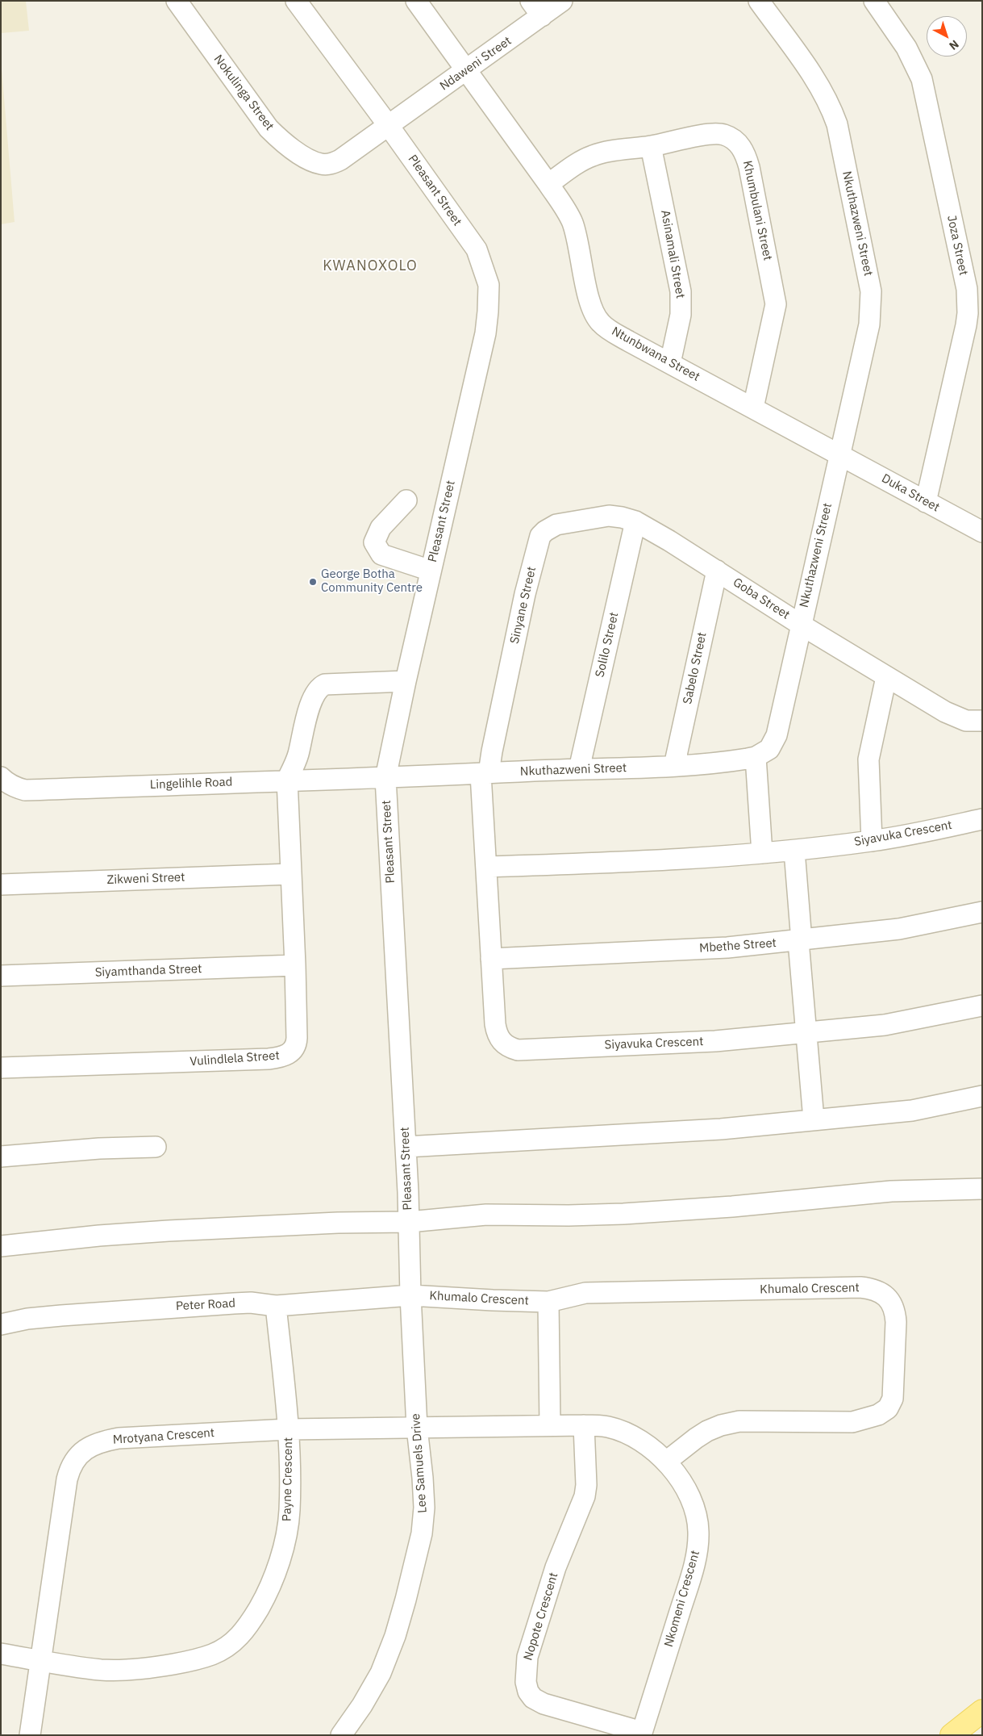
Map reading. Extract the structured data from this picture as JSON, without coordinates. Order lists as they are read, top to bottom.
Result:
{
  "streets": {
    "street": [
      "Ndaweni Street",
      "Nokulinga Street",
      "Pleasant Street",
      "Khumbulani Street",
      "Nkuthazweni Street",
      "Joza Street",
      "Asinamali Street",
      "Ntunbwana Street",
      "Duka Street",
      "Goba Street",
      "Sinyane Street",
      "Solilo Street",
      "Sabelo Street",
      "Lingelihle Road",
      "Siyavuka Crescent",
      "Zikweni Street",
      "Mbethe Street",
      "Siyamthanda Street",
      "Vulindlela Street",
      "Khumalo Crescent",
      "Peter Road",
      "Mrotyana Crescent",
      "Lee Samuels Drive",
      "Payne Crescent",
      "Nkomeni Crescent",
      "Nopote Crescent"
    ]
  },
  "crossings": [
    ["Ndaweni Street", "Nokulinga Street"],
    ["Ndaweni Street", "Pleasant Street"],
    ["Ndaweni Street", "Ntunbwana Street"],
    ["Nokulinga Street", "Pleasant Street"],
    ["Pleasant Street", "Nkuthazweni Street"],
    ["Pleasant Street", "Lingelihle Road"],
    ["Pleasant Street", "Lee Samuels Drive"],
    ["Khumbulani Street", "Asinamali Street"],
    ["Khumbulani Street", "Ntunbwana Street"],
    ["Nkuthazweni Street", "Ntunbwana Street"],
    ["Nkuthazweni Street", "Duka Street"],
    ["Nkuthazweni Street", "Goba Street"],
    ["Nkuthazweni Street", "Sinyane Street"],
    ["Nkuthazweni Street", "Solilo Street"],
    ["Nkuthazweni Street", "Sabelo Street"],
    ["Nkuthazweni Street", "Lingelihle Road"],
    ["Nkuthazweni Street", "Siyavuka Crescent"],
    ["Joza Street", "Duka Street"],
    ["Asinamali Street", "Ntunbwana Street"],
    ["Ntunbwana Street", "Duka Street"],
    ["Goba Street", "Sinyane Street"],
    ["Goba Street", "Solilo Street"],
    ["Goba Street", "Sabelo Street"],
    ["Sinyane Street", "Solilo Street"],
    ["Sinyane Street", "Siyavuka Crescent"],
    ["Lingelihle Road", "Vulindlela Street"],
    ["Siyavuka Crescent", "Mbethe Street"],
    ["Zikweni Street", "Vulindlela Street"],
    ["Siyamthanda Street", "Vulindlela Street"],
    ["Khumalo Crescent", "Peter Road"],
    ["Khumalo Crescent", "Lee Samuels Drive"],
    ["Khumalo Crescent", "Nkomeni Crescent"],
    ["Peter Road", "Lee Samuels Drive"],
    ["Peter Road", "Payne Crescent"],
    ["Mrotyana Crescent", "Lee Samuels Drive"],
    ["Mrotyana Crescent", "Payne Crescent"],
    ["Mrotyana Crescent", "Nkomeni Crescent"],
    ["Lee Samuels Drive", "Nkomeni Crescent"],
    ["Nkomeni Crescent", "Nopote Crescent"]
  ],
  "districts": ["KWANOXOLO"],
  "places": ["George Botha Community Centre"],
  "north": "bottom right"
}
